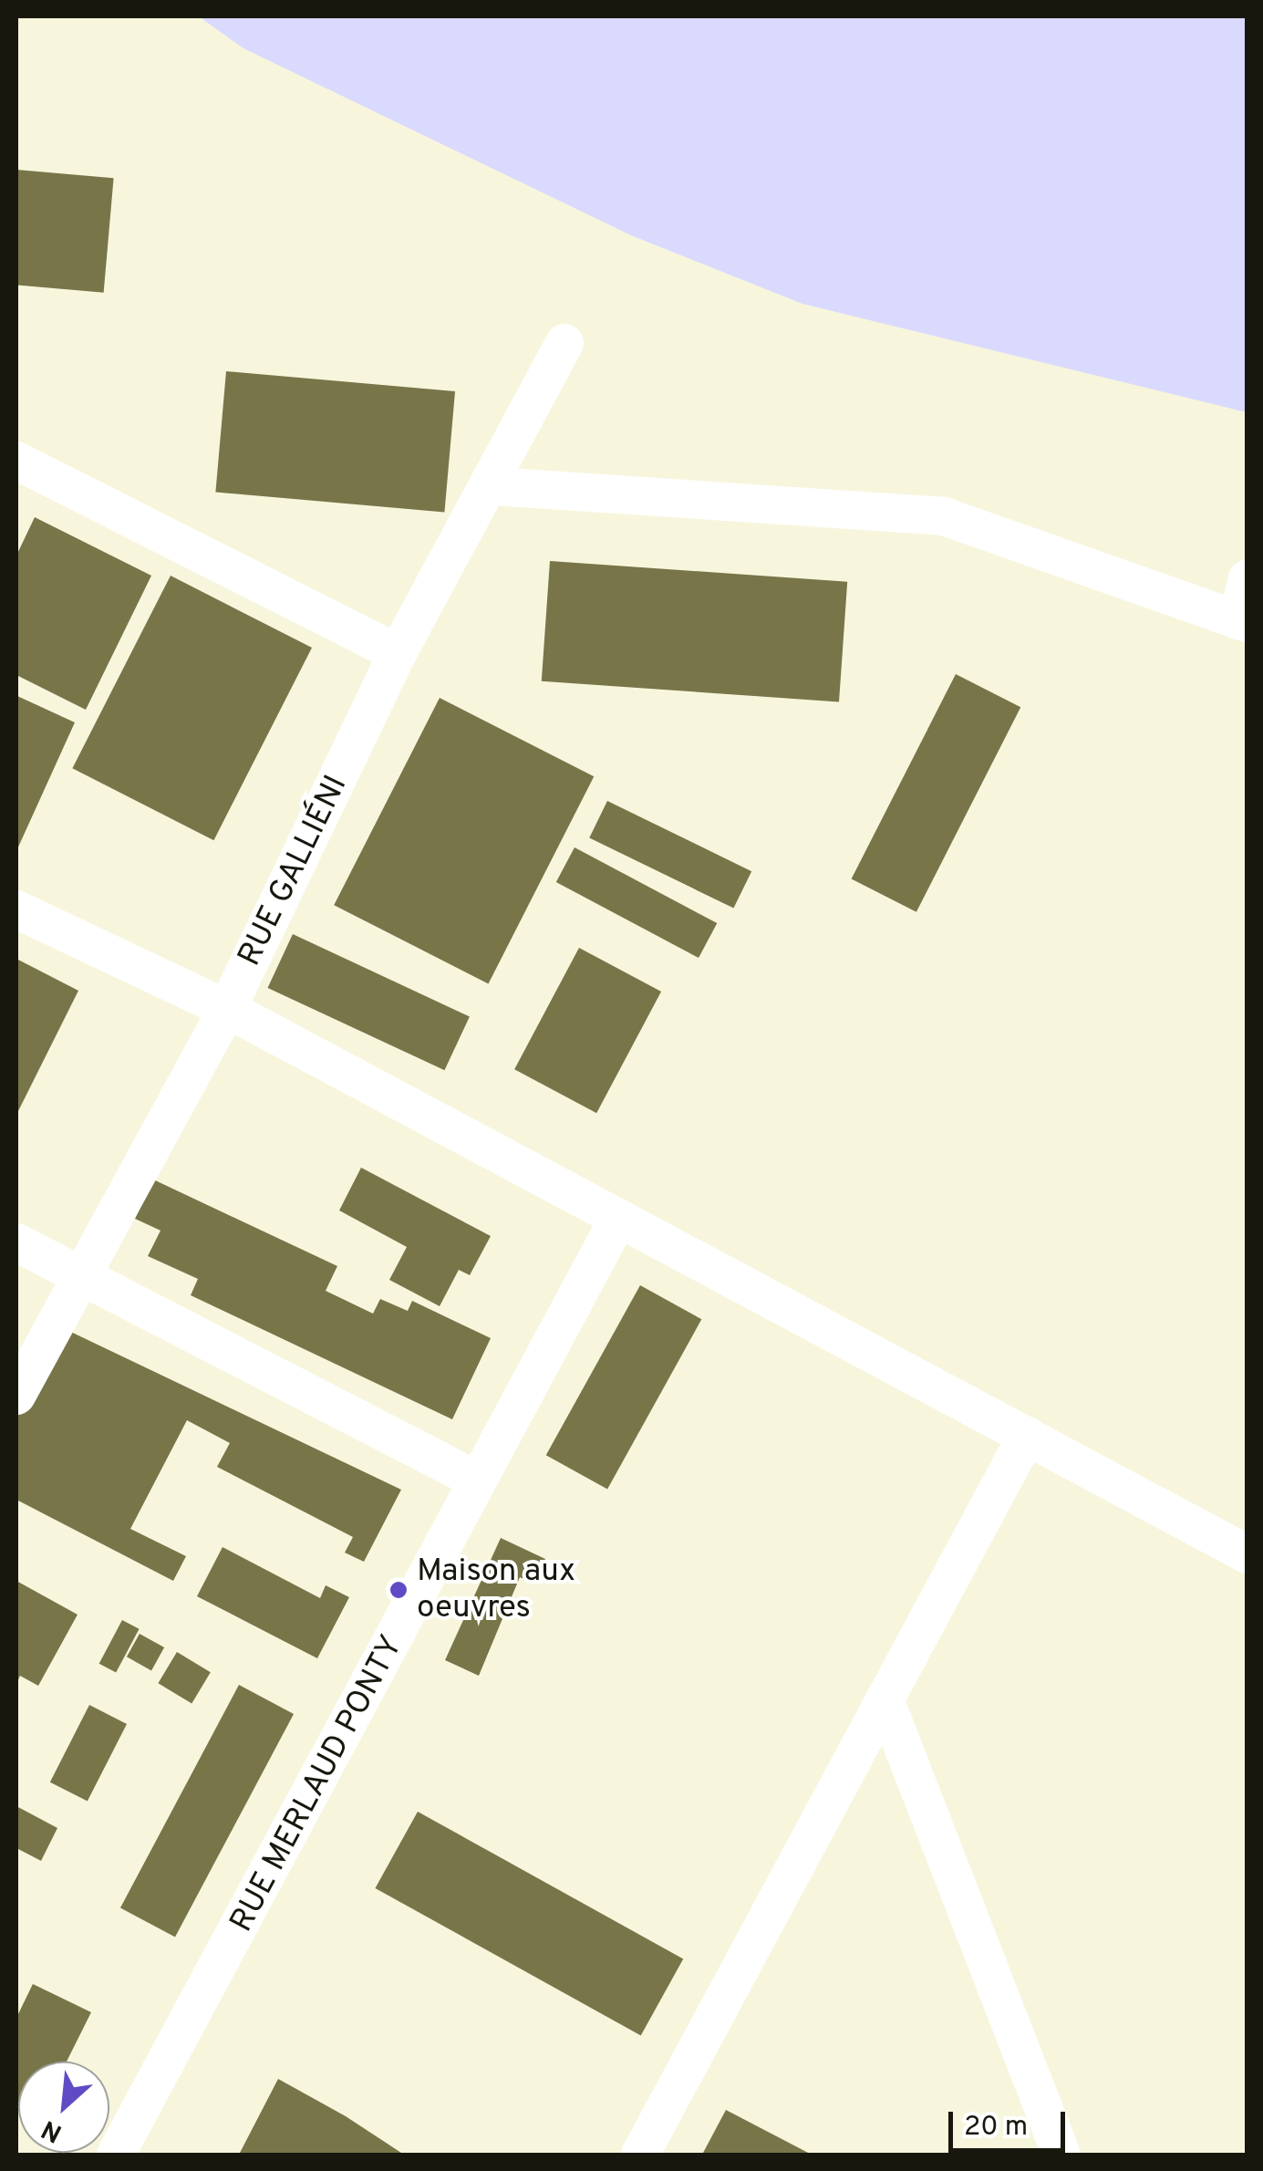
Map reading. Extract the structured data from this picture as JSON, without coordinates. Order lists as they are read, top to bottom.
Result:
{
  "streets": {
    "street": ["RUE GALLIÉNI", "RUE MERLAUD PONTY"]
  },
  "places": ["Maison aux oeuvres"],
  "scale_bar": "20 m",
  "north": "bottom left"
}
